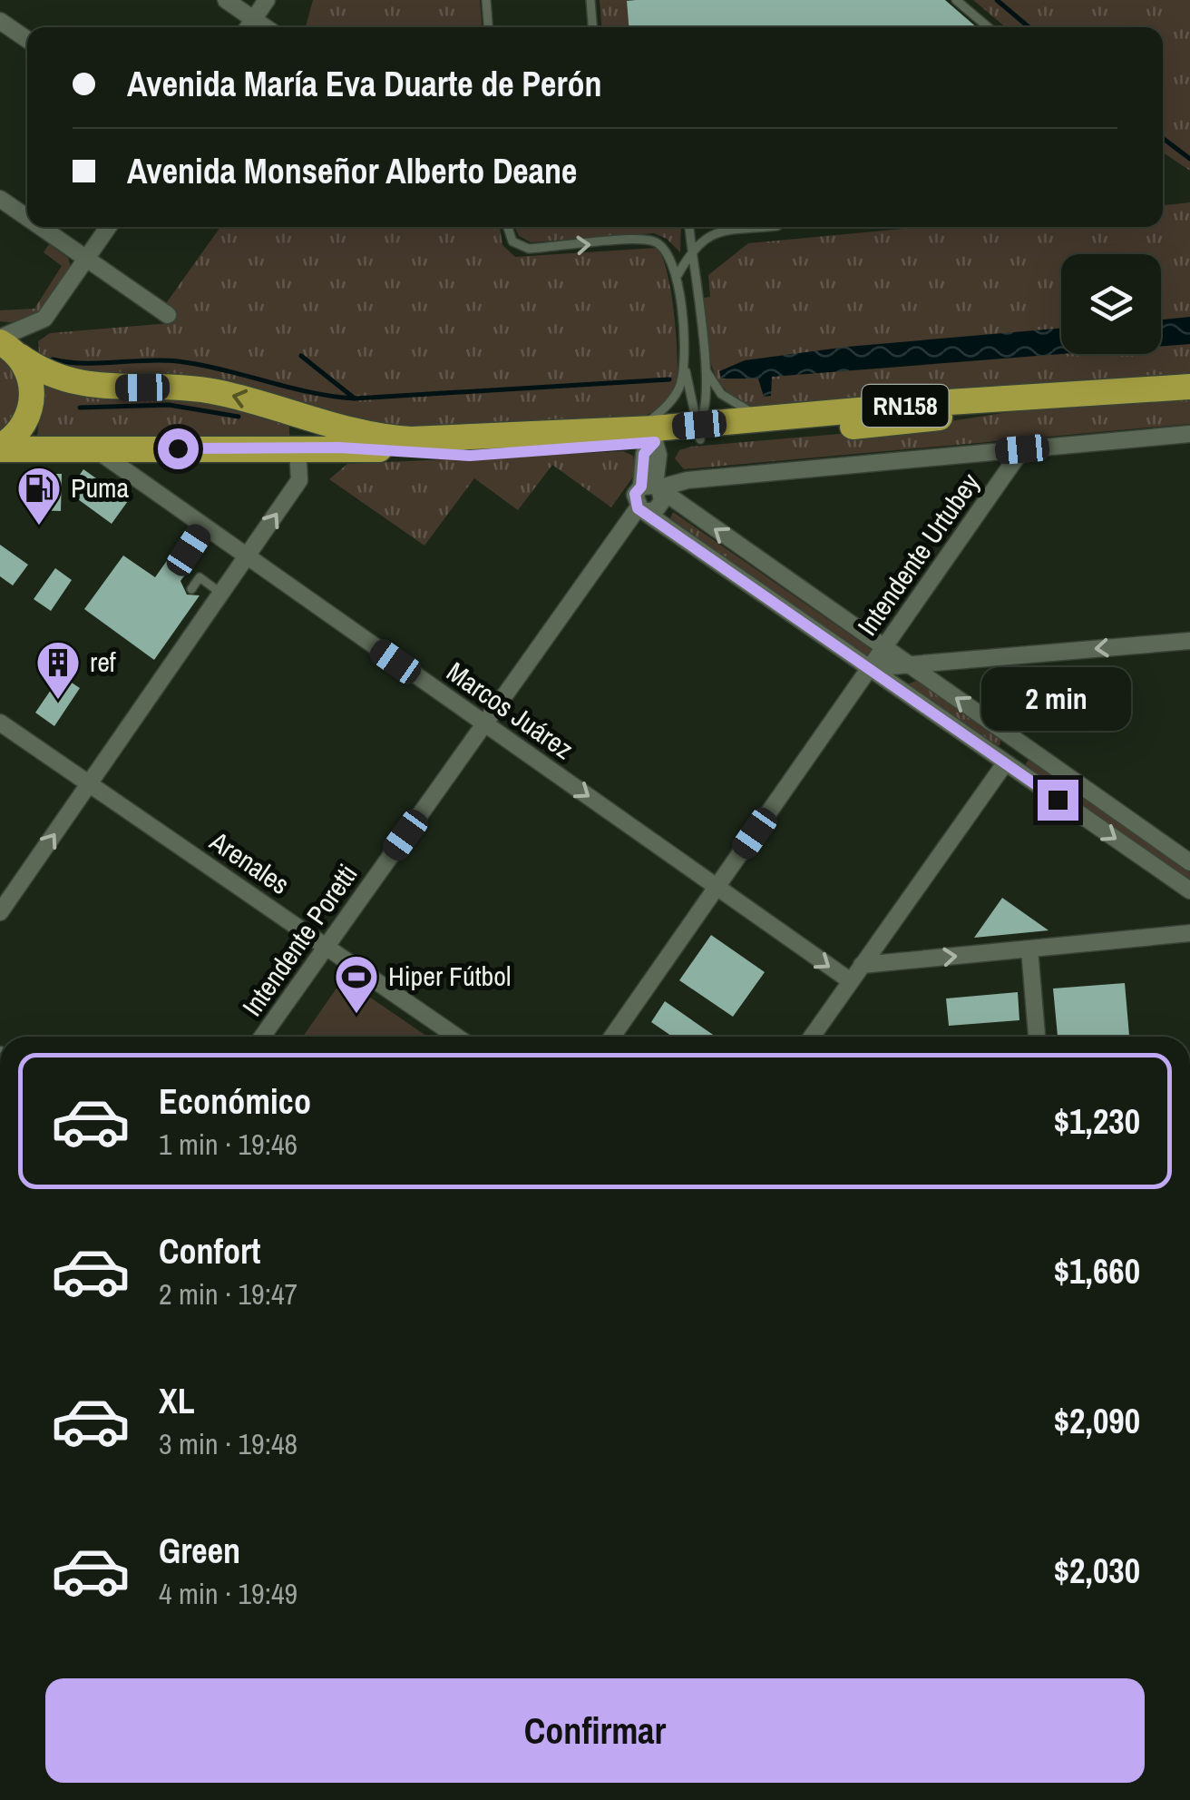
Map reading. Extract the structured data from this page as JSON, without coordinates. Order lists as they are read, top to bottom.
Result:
{
  "streets": {
    "highway": ["RN158"],
    "street": [
      "Intendente Urtubey",
      "Marcos Juárez",
      "Arenales",
      "Intendente Poretti"
    ]
  },
  "crossings": [
    ["RN158", "Marcos Juárez"],
    ["Intendente Urtubey", "Marcos Juárez"],
    ["Marcos Juárez", "Intendente Poretti"],
    ["Arenales", "Intendente Poretti"]
  ],
  "one_way": ["Marcos Juárez"],
  "places": {
    "fuel station": ["Puma"],
    "building": ["ref"],
    "sports": ["Hiper Fútbol"]
  },
  "page": {
    "banner": ["Avenida María Eva Duarte de Perón", "Avenida Monseñor Alberto Deane"],
    "bubble": "2 min",
    "list": [
      {
        "name": "Económico",
        "note": "1 min · 19:46",
        "value": "$1,230"
      },
      {
        "name": "Confort",
        "note": "2 min · 19:47",
        "value": "$1,660"
      },
      {
        "name": "XL",
        "note": "3 min · 19:48",
        "value": "$2,090"
      },
      {
        "name": "Green",
        "note": "4 min · 19:49",
        "value": "$2,030"
      }
    ],
    "buttons": "Confirmar"
  }
}
